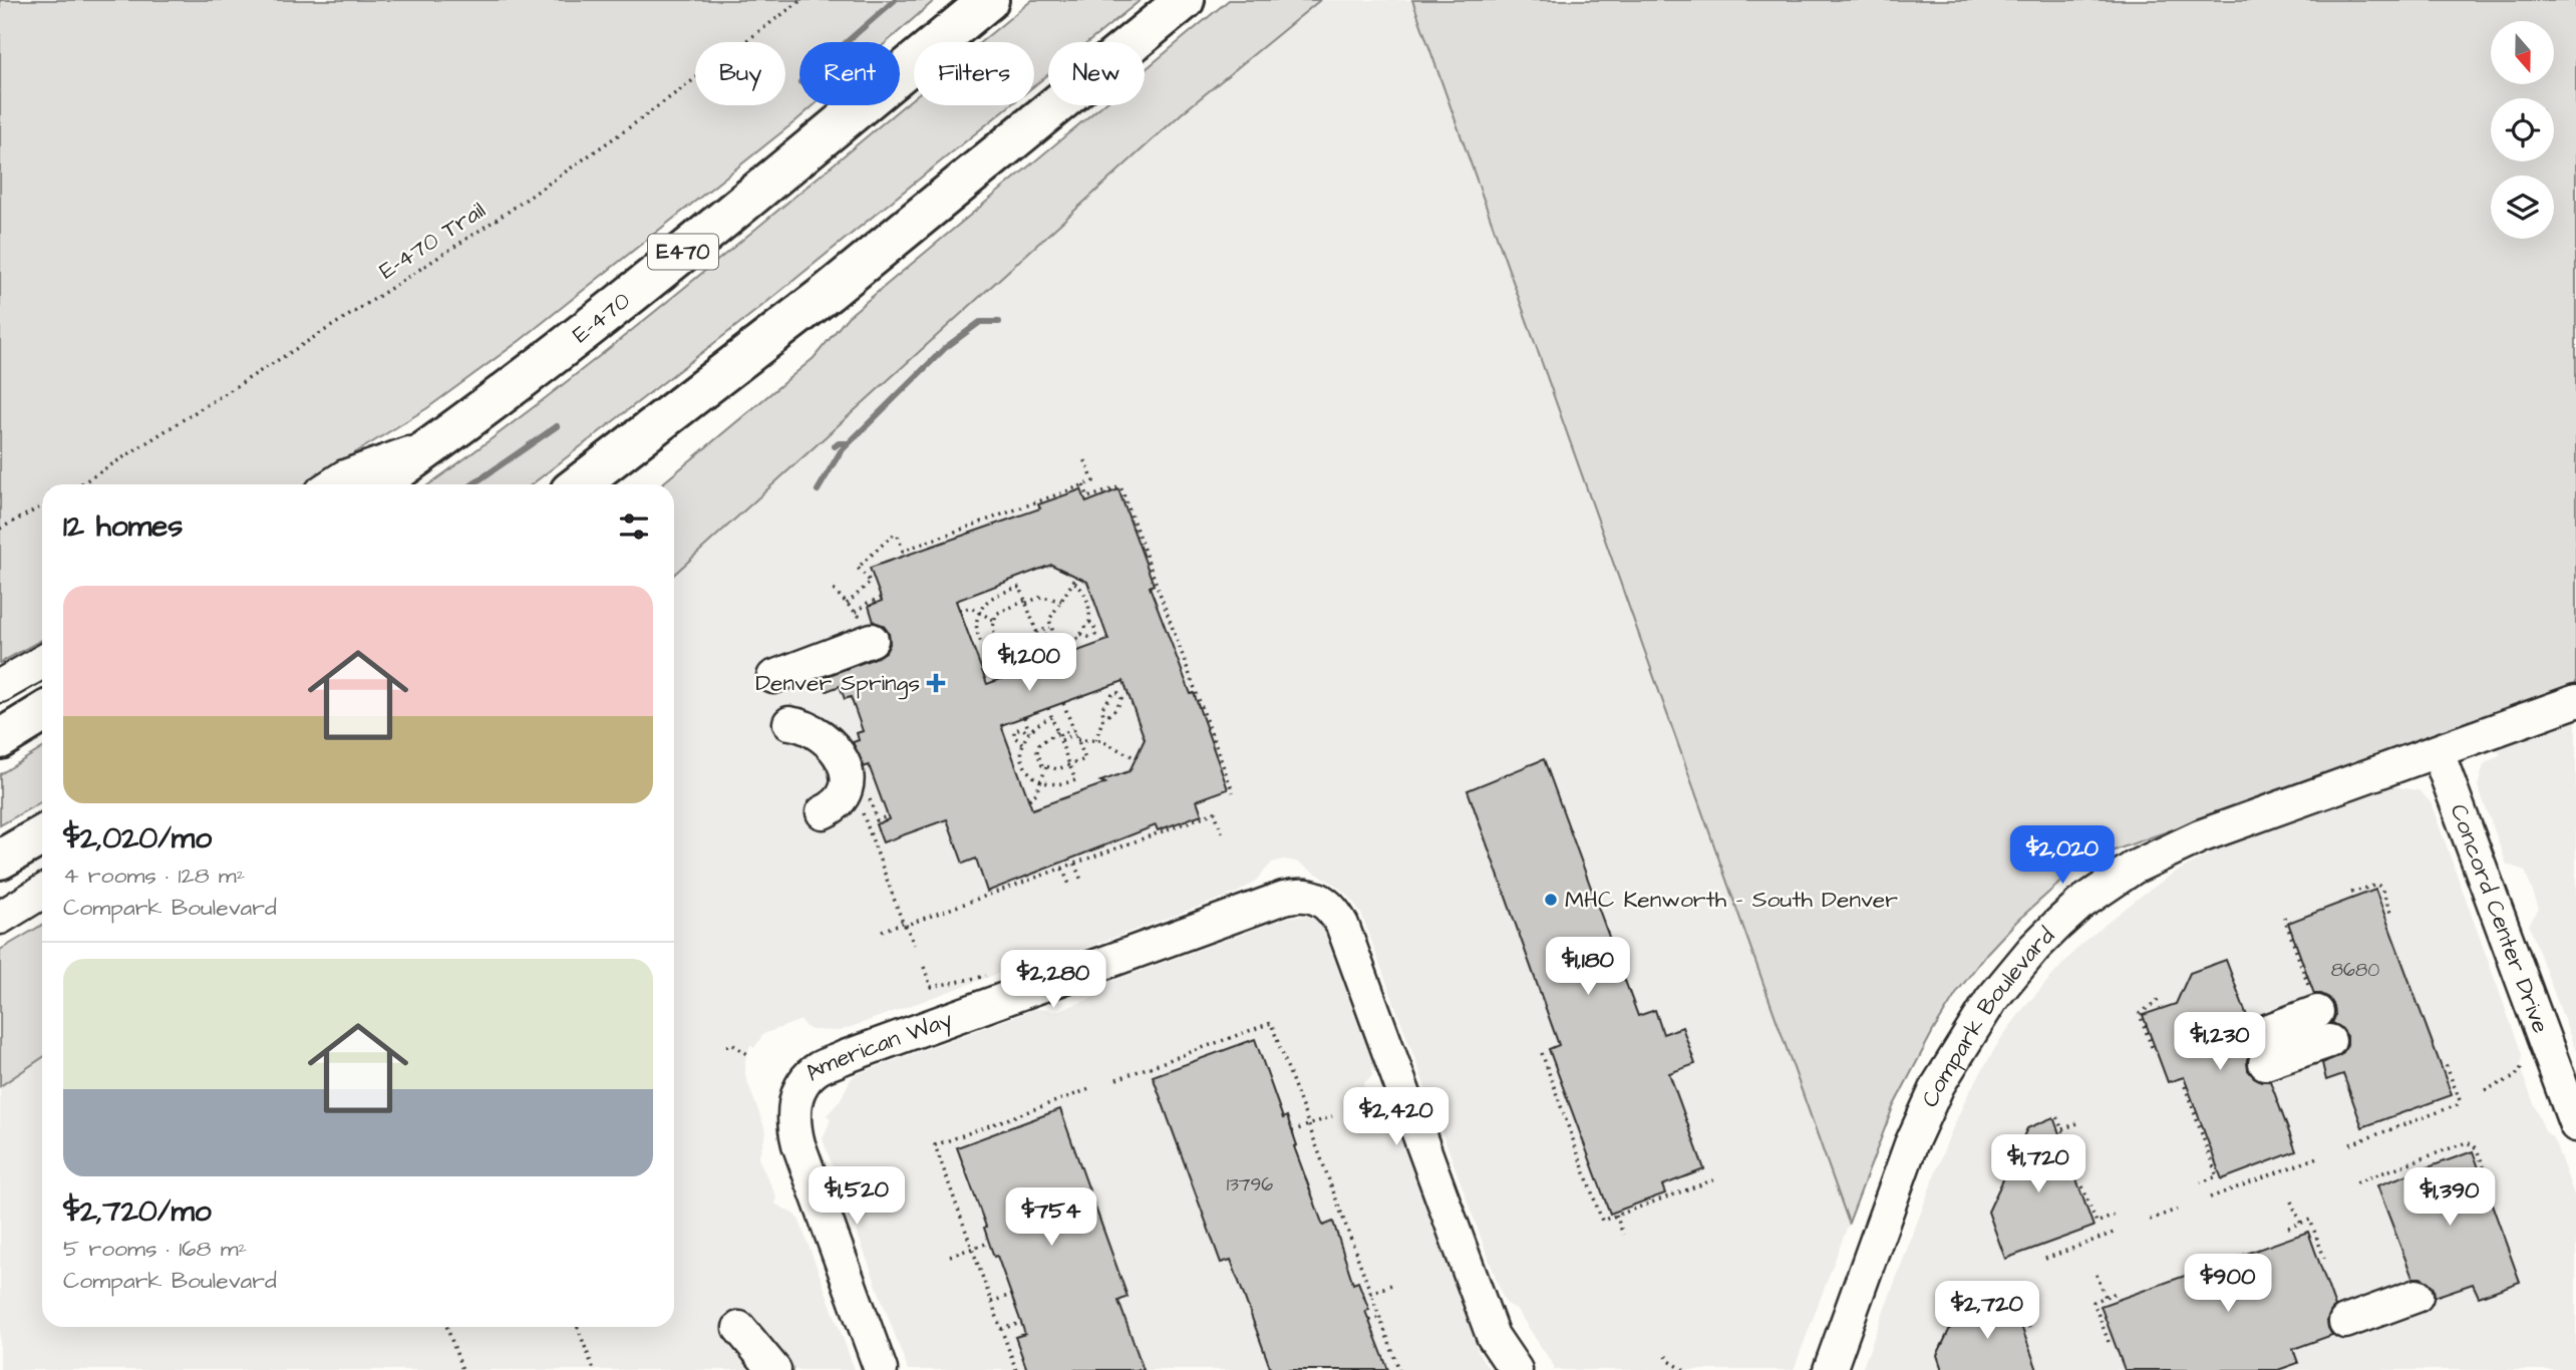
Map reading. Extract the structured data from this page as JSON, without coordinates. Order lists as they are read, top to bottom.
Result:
{
  "streets": {
    "highway": ["E470", "E-470"],
    "street": ["Concord Center Drive", "Compark Boulevard", "American Way"],
    "path": ["E-470 Trail"]
  },
  "crossings": [
    ["Concord Center Drive", "Compark Boulevard"]
  ],
  "places": {
    "health": ["Denver Springs"],
    "other": ["MHC Kenworth - South Denver"]
  },
  "house_numbers": ["8680", "13796"],
  "north": "bottom",
  "page": {
    "chip": [
      "Buy",
      "Rent",
      "Filters",
      "New"
    ],
    "heading": "12 homes",
    "list": [
      {
        "name": "$2,020/mo",
        "note": "4 rooms · 128 m² · Compark Boulevard"
      },
      {
        "name": "$2,720/mo",
        "note": "5 rooms · 168 m² · Compark Boulevard"
      }
    ],
    "price": [
      "$1,200",
      "$2,020",
      "$1,180",
      "$2,280",
      "$1,230",
      "$2,420",
      "$1,720",
      "$1,520",
      "$1,390",
      "$754",
      "$900",
      "$2,720"
    ]
  }
}
